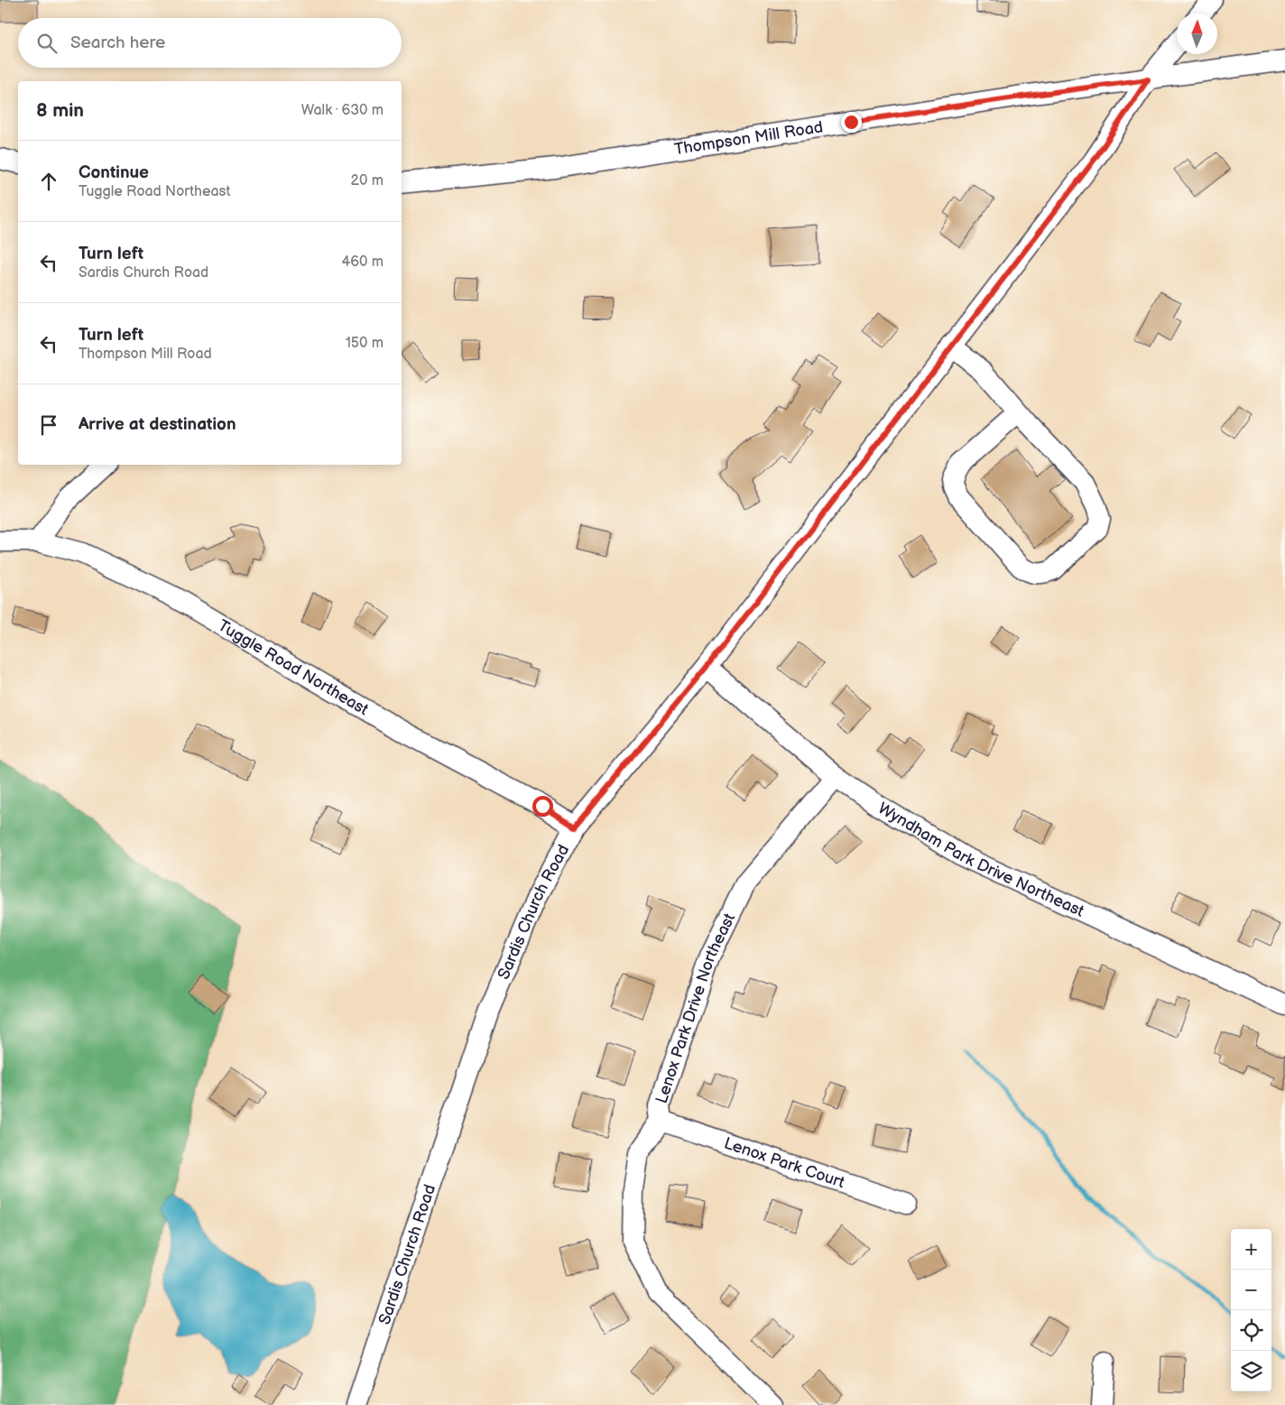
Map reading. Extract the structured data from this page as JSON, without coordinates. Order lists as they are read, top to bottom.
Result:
{
  "streets": {
    "street": [
      "Thompson Mill Road",
      "Tuggle Road Northeast",
      "Wyndham Park Drive Northeast",
      "Sardis Church Road",
      "Lenox Park Drive Northeast",
      "Lenox Park Court"
    ]
  },
  "crossings": [
    ["Thompson Mill Road", "Sardis Church Road"],
    ["Tuggle Road Northeast", "Sardis Church Road"],
    ["Wyndham Park Drive Northeast", "Sardis Church Road"],
    ["Wyndham Park Drive Northeast", "Lenox Park Drive Northeast"],
    ["Lenox Park Drive Northeast", "Lenox Park Court"]
  ],
  "north": "top",
  "page": {
    "search": "Search here",
    "heading": ["8 min", "Walk · 630 m"],
    "list": [
      ["Continue", "Tuggle Road Northeast", "20 m"],
      ["Turn left", "Sardis Church Road", "460 m"],
      ["Turn left", "Thompson Mill Road", "150 m"],
      "Arrive at destination"
    ],
    "map_buttons": ["+", "−"]
  }
}
